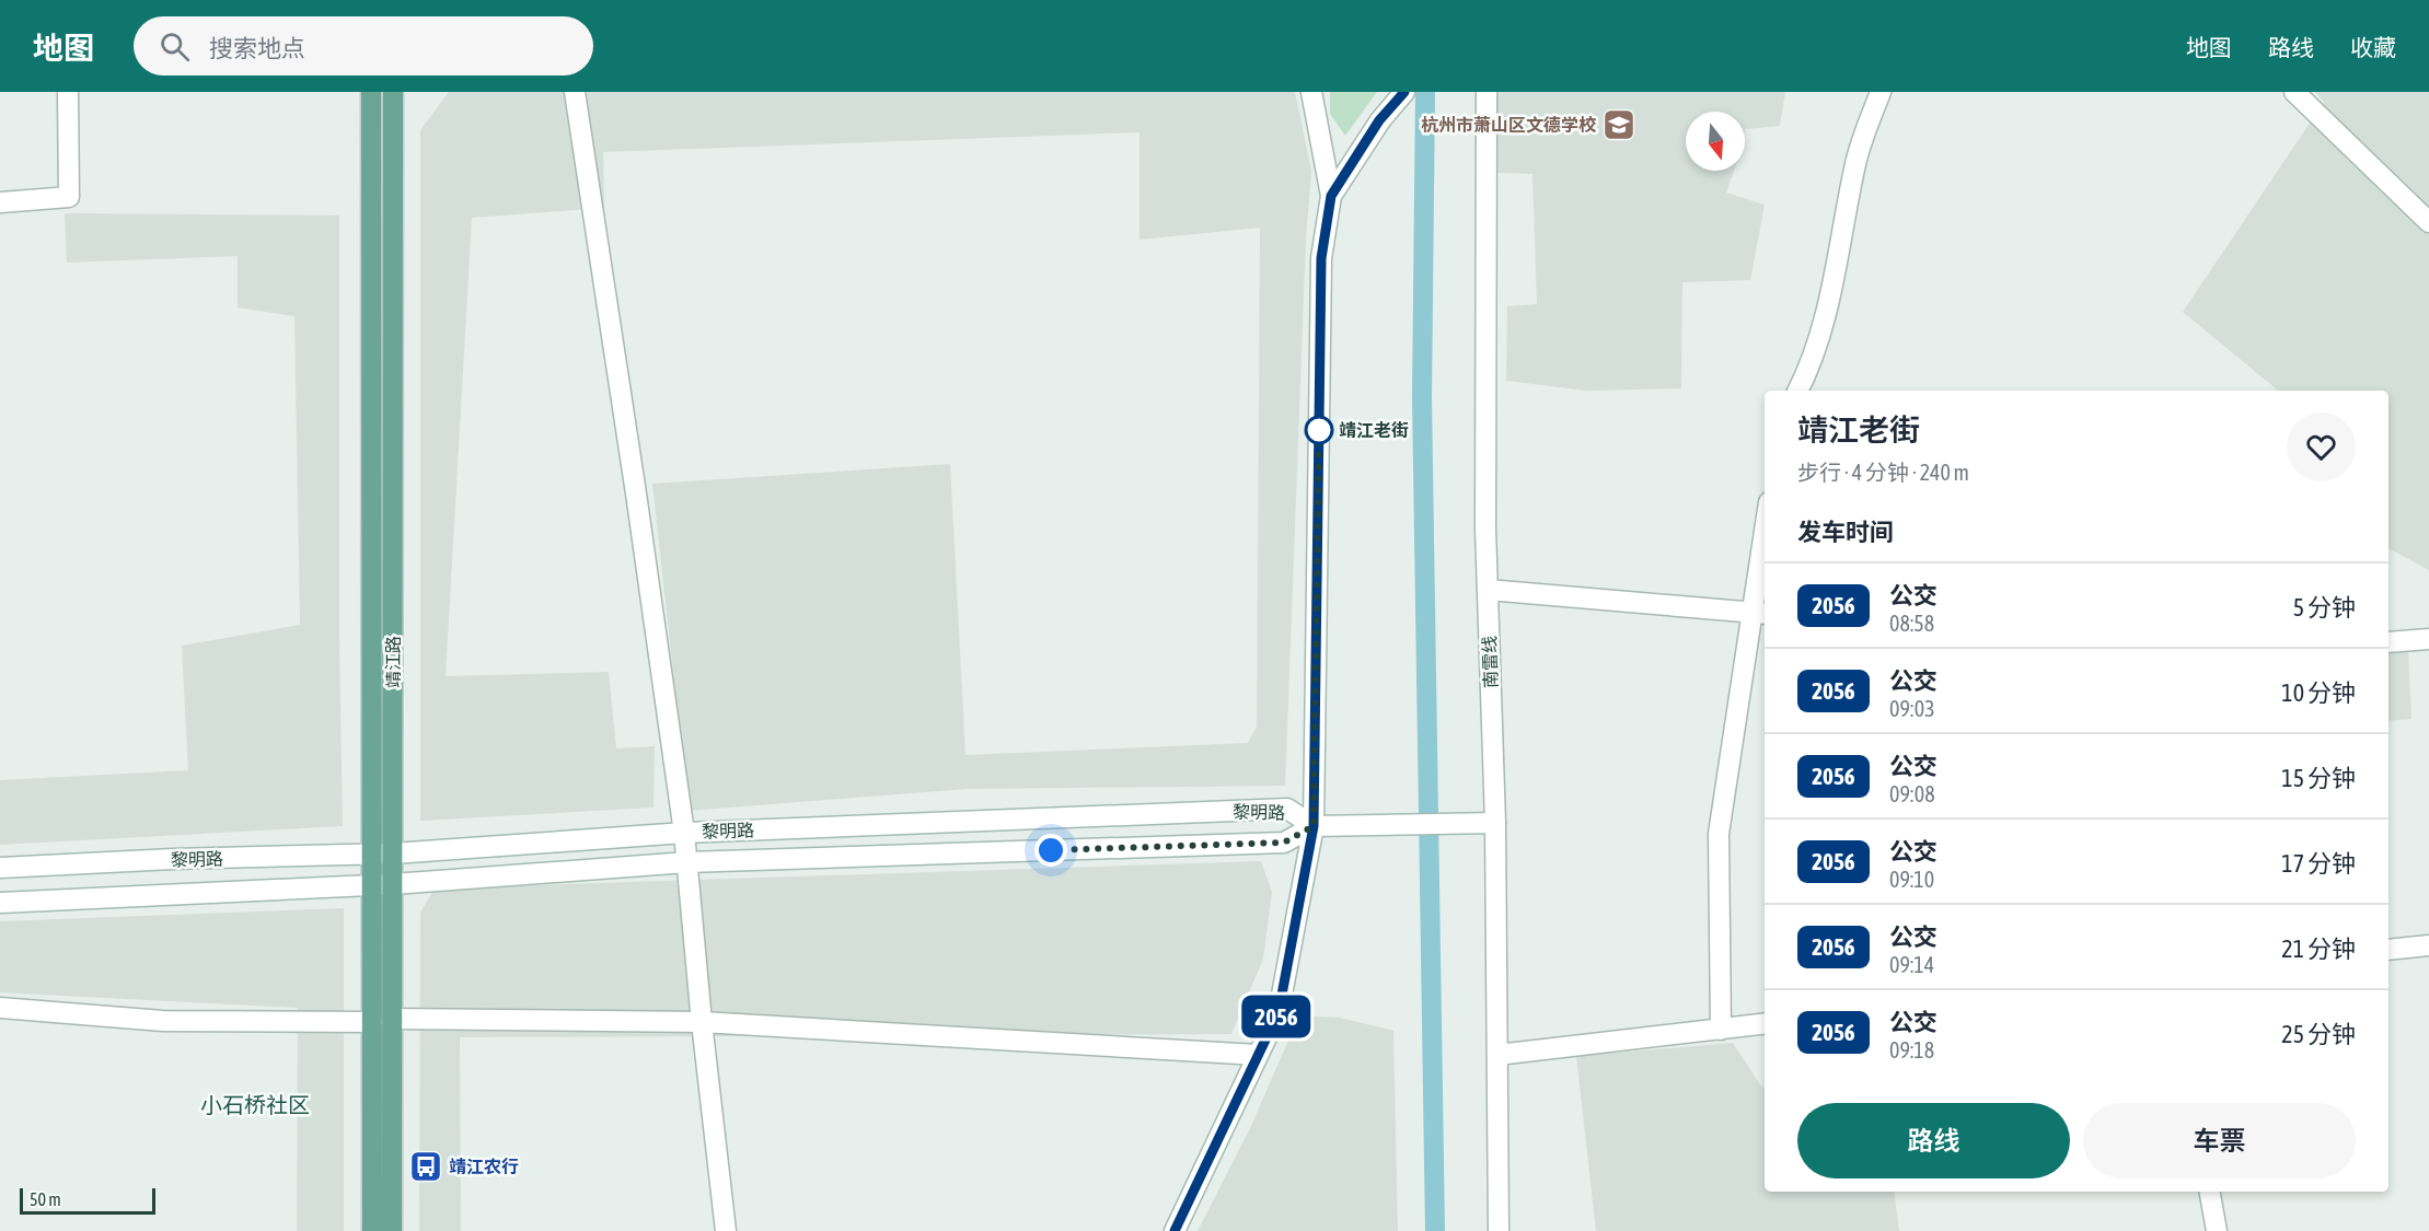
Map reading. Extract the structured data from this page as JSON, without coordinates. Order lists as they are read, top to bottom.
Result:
{
  "streets": {
    "main road": ["靖江路"],
    "street": ["南雷线", "黎明路"]
  },
  "crossings": [
    ["靖江路", "黎明路"]
  ],
  "districts": ["小石桥社区"],
  "places": {
    "school or university": ["杭州市萧山区文德学校"],
    "other": ["靖江老街"],
    "bus stop": ["靖江农行"]
  },
  "lines": ["bus line 2056"],
  "scale_bar": "50 m",
  "north": "bottom",
  "page": {
    "header": "地图",
    "search": "搜索地点",
    "nav": ["地图", "路线", "收藏"],
    "on_map": "2056",
    "heading": [
      ["靖江老街", "步行 · 4 分钟 · 240 m"],
      "发车时间"
    ],
    "list": [
      {
        "mark": "2056",
        "name": "公交",
        "note": "08:58",
        "value": "5 分钟"
      },
      {
        "mark": "2056",
        "name": "公交",
        "note": "09:03",
        "value": "10 分钟"
      },
      {
        "mark": "2056",
        "name": "公交",
        "note": "09:08",
        "value": "15 分钟"
      },
      {
        "mark": "2056",
        "name": "公交",
        "note": "09:10",
        "value": "17 分钟"
      },
      {
        "mark": "2056",
        "name": "公交",
        "note": "09:14",
        "value": "21 分钟"
      },
      {
        "mark": "2056",
        "name": "公交",
        "note": "09:18",
        "value": "25 分钟"
      }
    ],
    "buttons": ["路线", "车票"],
    "scale": "50 m"
  }
}
